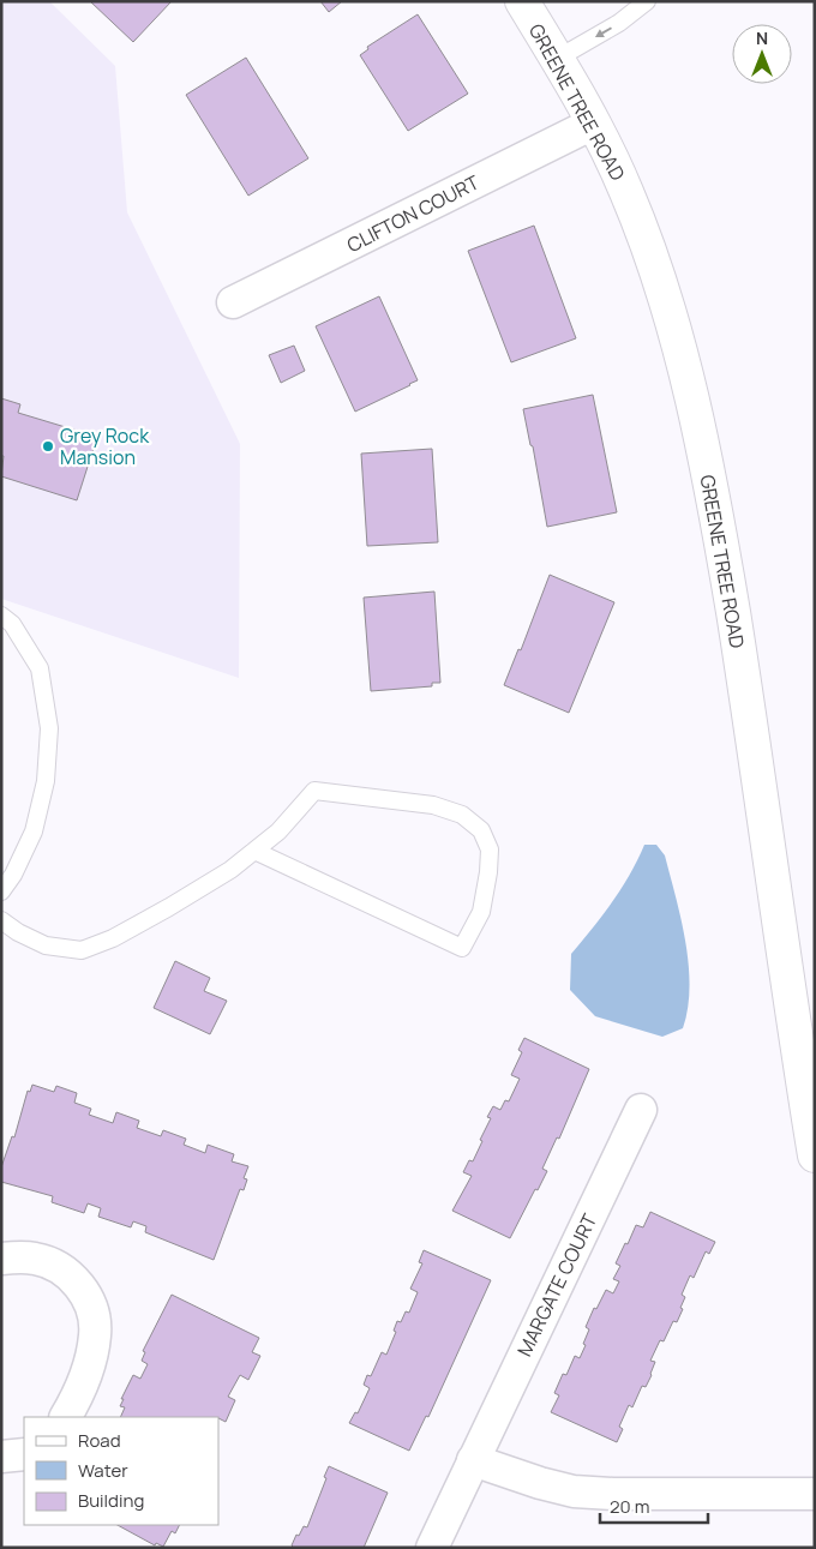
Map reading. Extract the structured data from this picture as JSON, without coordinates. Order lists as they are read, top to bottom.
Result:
{
  "streets": {
    "street": ["GREENE TREE ROAD", "CLIFTON COURT", "MARGATE COURT"]
  },
  "crossings": [
    ["GREENE TREE ROAD", "CLIFTON COURT"]
  ],
  "places": ["Grey Rock Mansion"],
  "legend": ["Road", "Water", "Building"],
  "scale_bar": "20 m",
  "north": "top"
}
